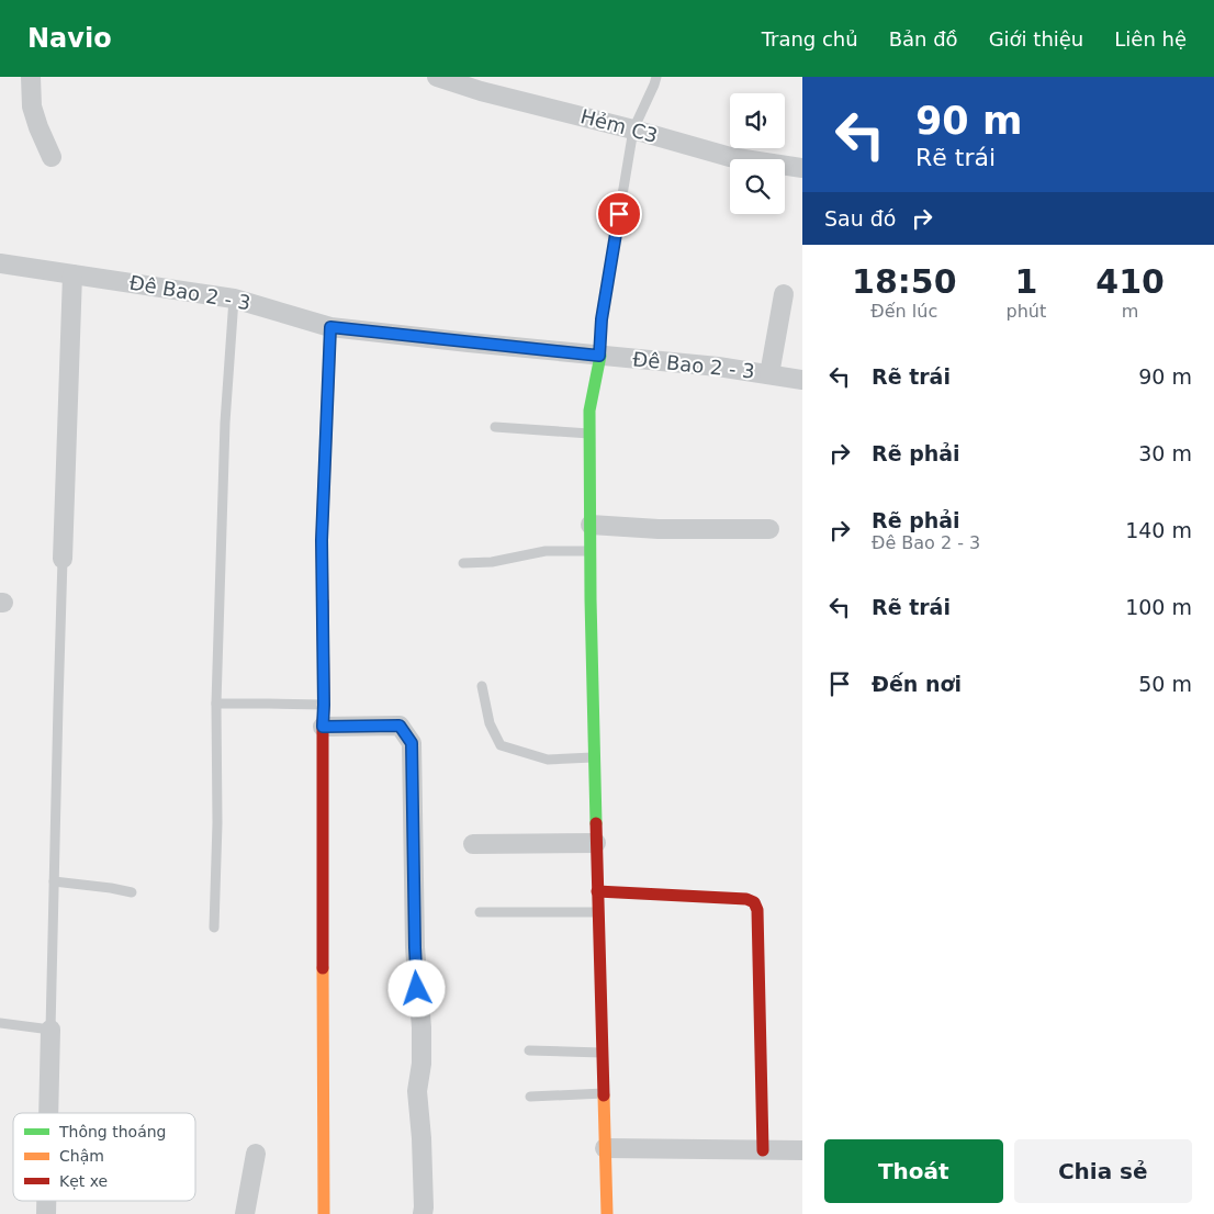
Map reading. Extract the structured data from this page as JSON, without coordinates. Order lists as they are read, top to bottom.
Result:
{
  "streets": {
    "street": ["Hẻm C3", "Đê Bao 2 - 3"]
  },
  "legend": ["Thông thoáng", "Chậm", "Kẹt xe"],
  "page": {
    "header": "Navio",
    "nav": [
      "Trang chủ",
      "Bản đồ",
      "Giới thiệu",
      "Liên hệ"
    ],
    "turn": ["90 m", "Rẽ trái"],
    "then": "Sau đó",
    "eta": [
      "18:50",
      "Đến lúc",
      "1",
      "phút",
      "410",
      "m"
    ],
    "list": [
      {
        "name": "Rẽ trái",
        "value": "90 m"
      },
      {
        "name": "Rẽ phải",
        "value": "30 m"
      },
      {
        "name": "Rẽ phải",
        "note": "Đê Bao 2 - 3",
        "value": "140 m"
      },
      {
        "name": "Rẽ trái",
        "value": "100 m"
      },
      {
        "name": "Đến nơi",
        "value": "50 m"
      }
    ],
    "buttons": ["Thoát", "Chia sẻ"]
  }
}
